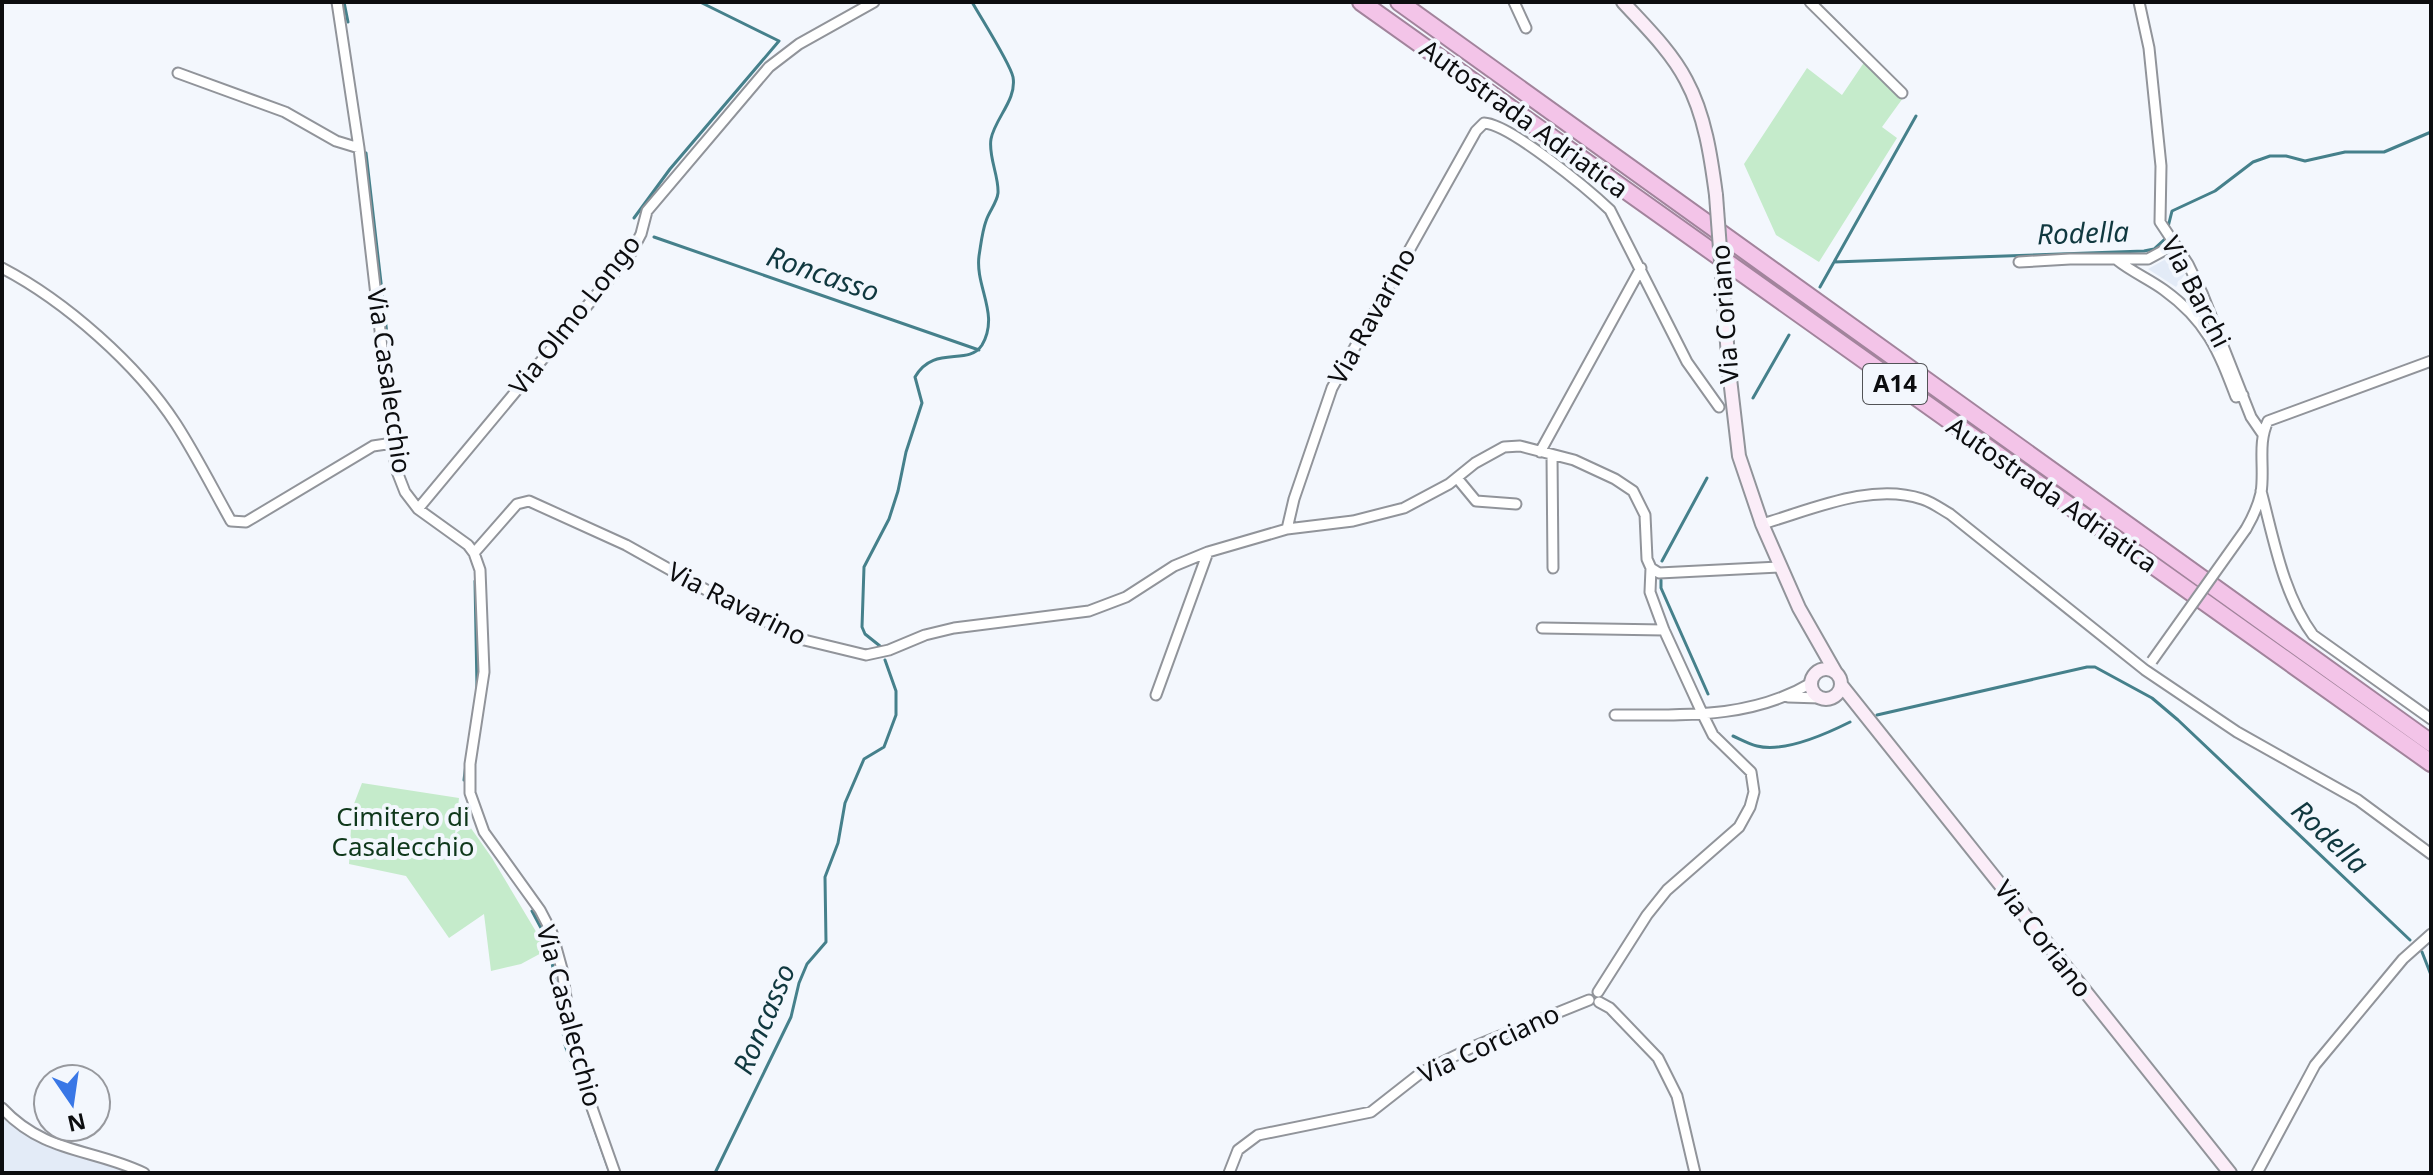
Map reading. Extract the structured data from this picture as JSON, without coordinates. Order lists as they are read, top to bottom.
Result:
{
  "streets": {
    "highway": ["Autostrada Adriatica", "A14"],
    "main road": ["Via Coriano"],
    "street": [
      "Via Barchi",
      "Via Olmo Longo",
      "Via Ravarino",
      "Via Casalecchio",
      "Via Corciano"
    ]
  },
  "crossings": [
    ["Via Coriano", "Via Ravarino"],
    ["Via Olmo Longo", "Via Casalecchio"],
    ["Via Ravarino", "Via Casalecchio"],
    ["Via Ravarino", "Via Corciano"]
  ],
  "water": ["Rodella", "Roncasso"],
  "parks": ["Cimitero di Casalecchio"],
  "north": "bottom"
}
